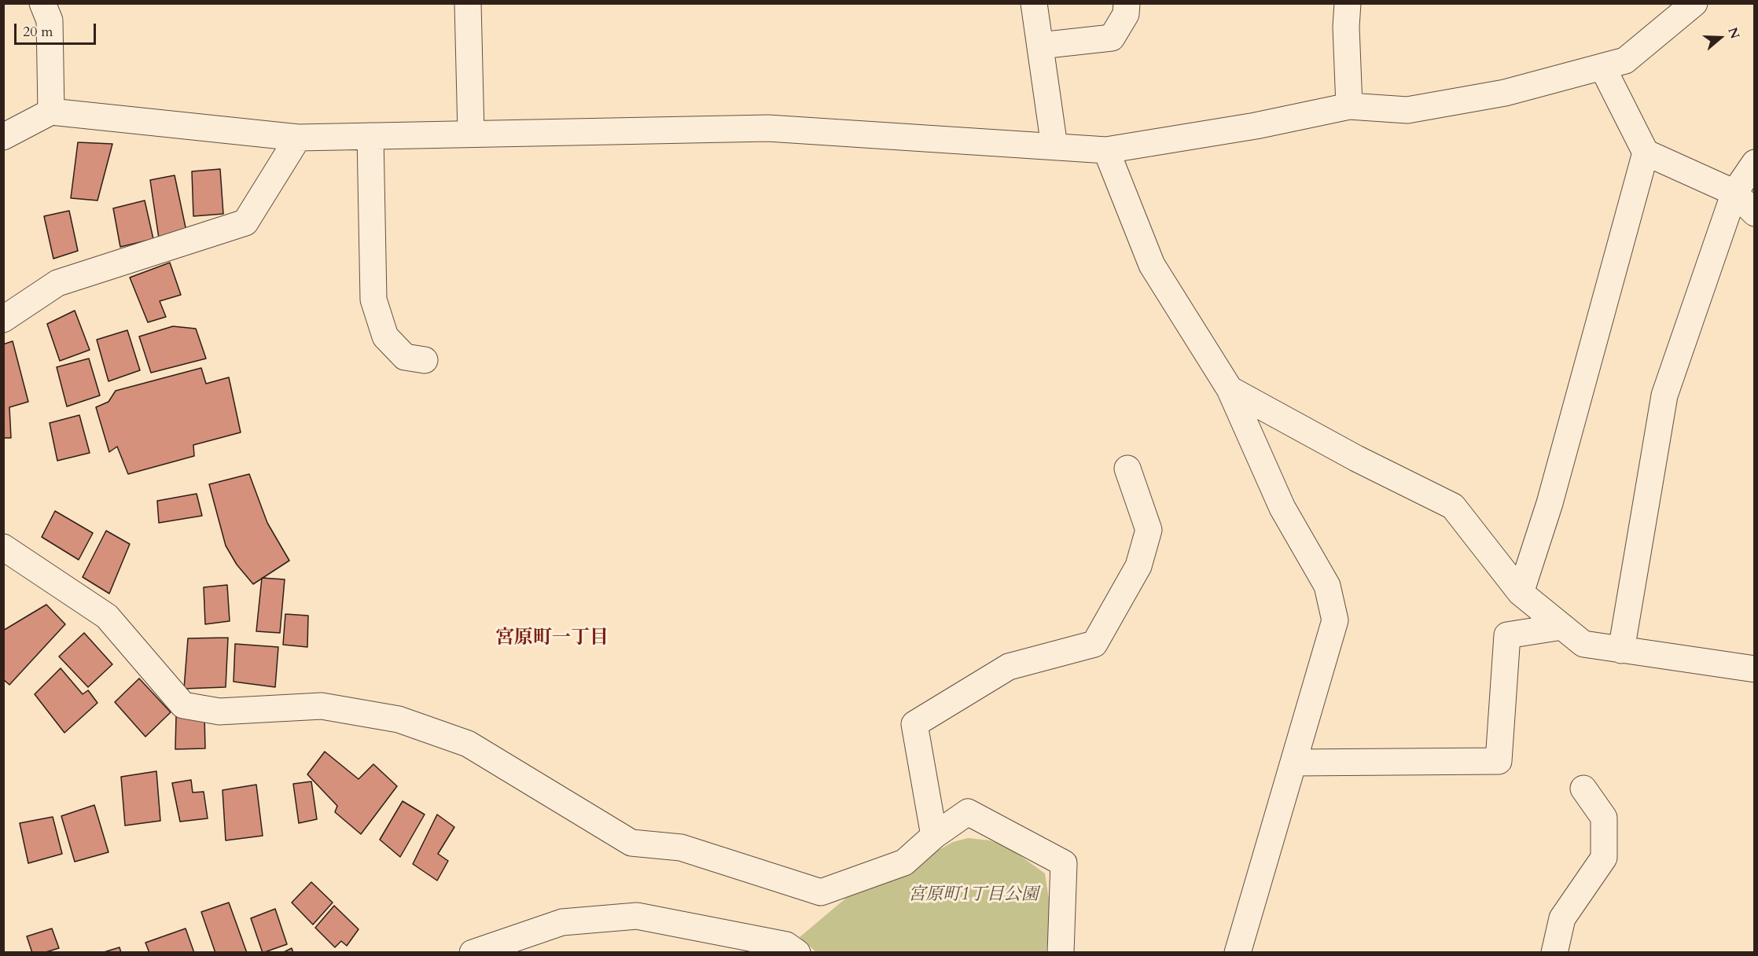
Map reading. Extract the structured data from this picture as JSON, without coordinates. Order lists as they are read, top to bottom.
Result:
{
  "districts": ["宮原町一丁目"],
  "parks": ["宮原町1丁目公園"],
  "scale_bar": "20 m",
  "north": "right"
}
